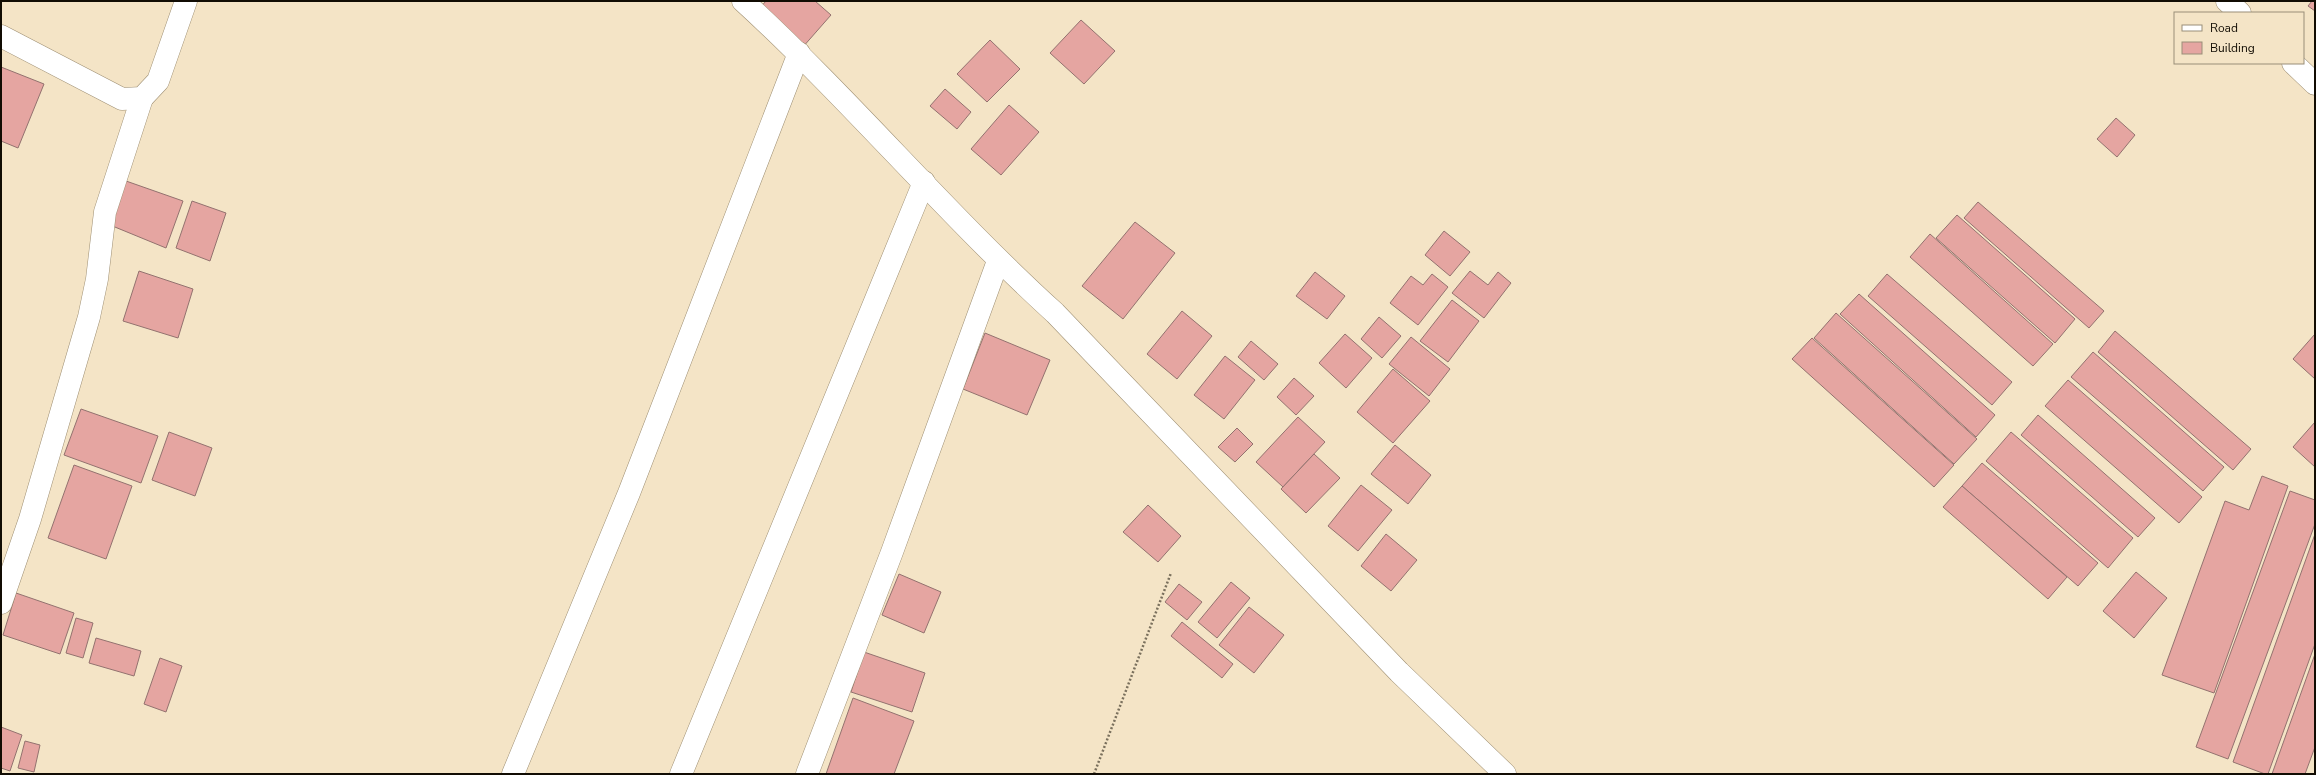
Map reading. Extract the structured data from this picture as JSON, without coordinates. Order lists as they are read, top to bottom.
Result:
{
  "legend": ["Road", "Building"]
}
